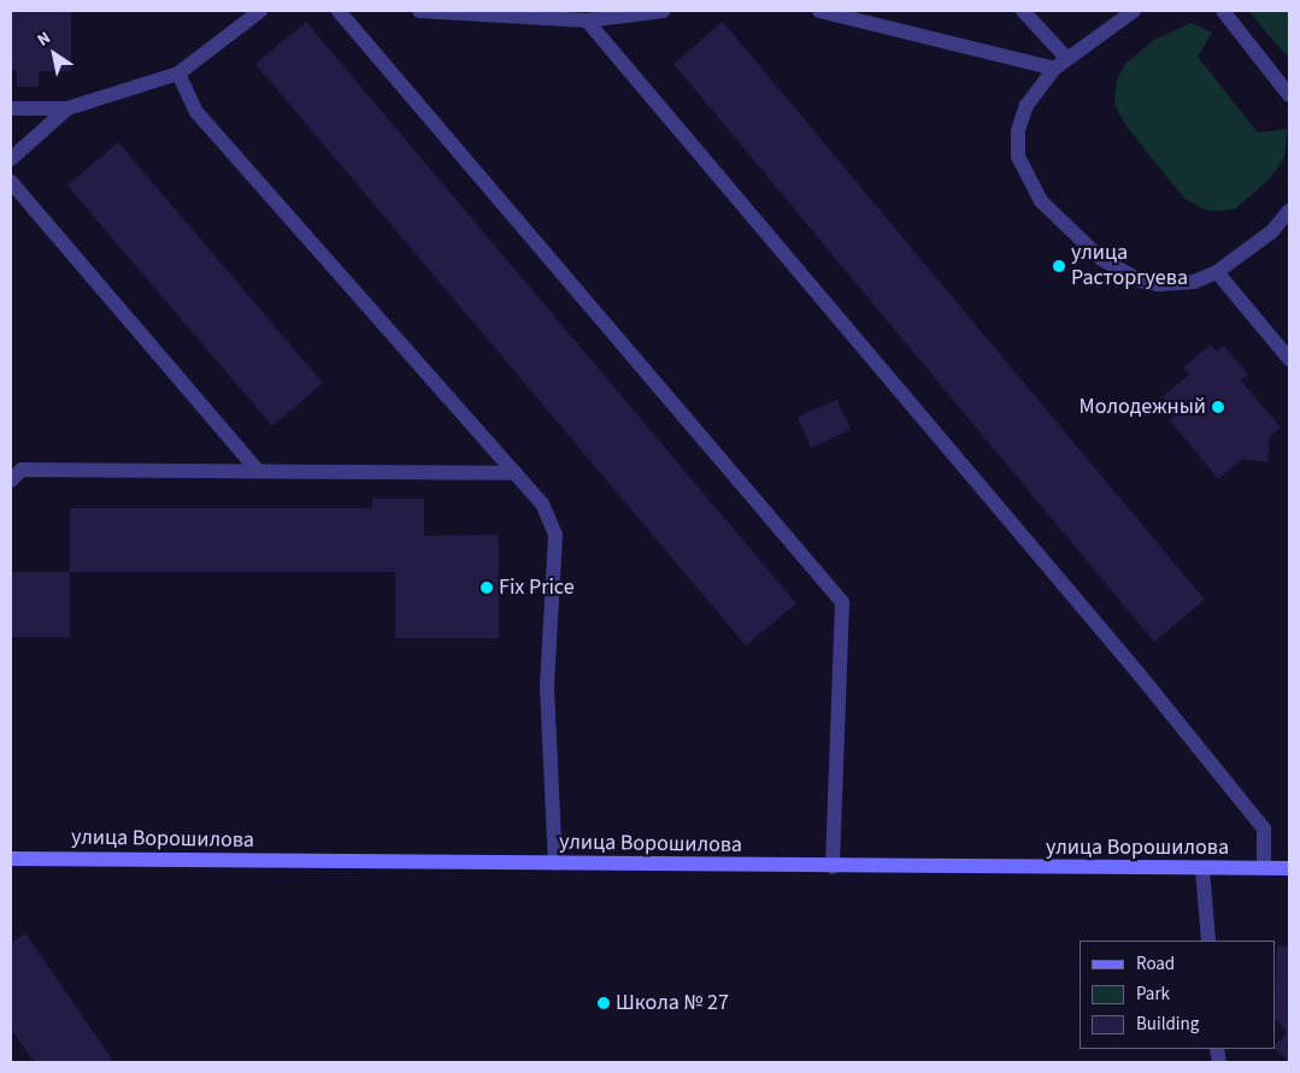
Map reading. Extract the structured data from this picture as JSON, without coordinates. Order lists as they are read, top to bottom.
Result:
{
  "streets": {
    "main road": ["улица Ворошилова"]
  },
  "places": [
    "улица Расторгуева",
    "Молодежный",
    "Fix Price",
    "Школа № 27"
  ],
  "legend": ["Road", "Park", "Building"],
  "north": "top left"
}
